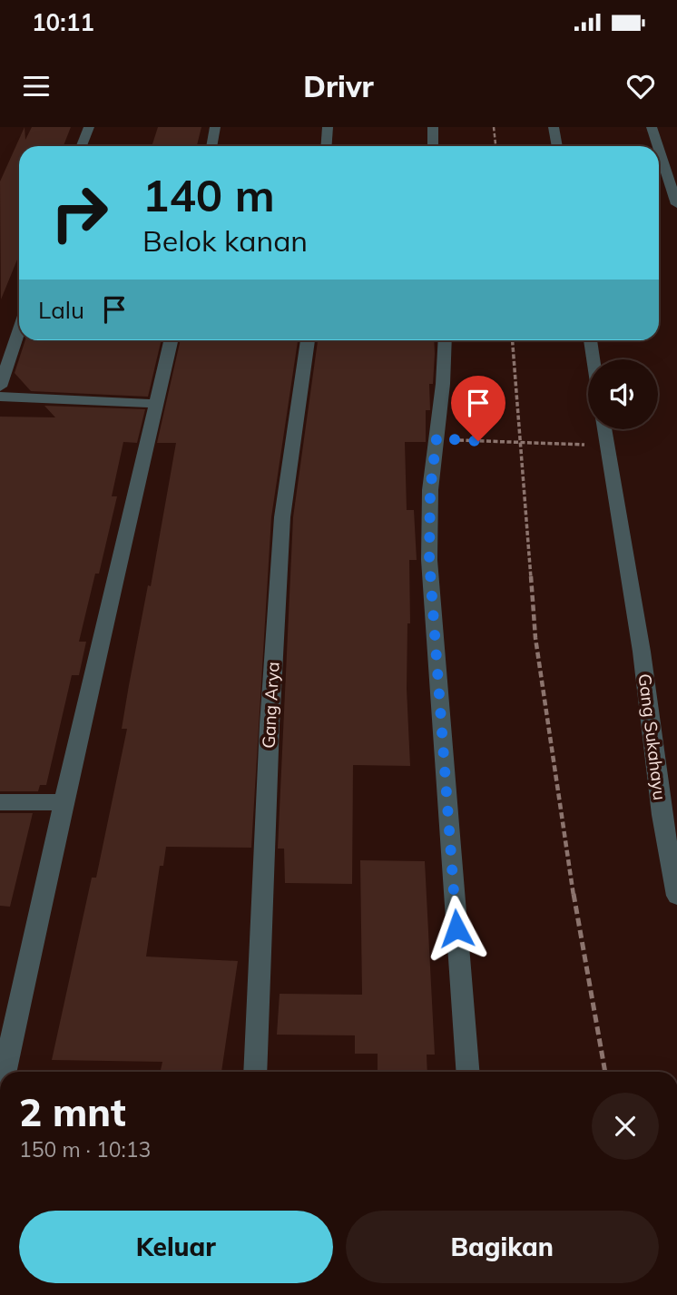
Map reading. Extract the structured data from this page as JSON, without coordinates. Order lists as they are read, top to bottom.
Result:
{
  "streets": {
    "street": ["Gang Arya", "Gang Sukahayu"]
  },
  "page": {
    "status": "10:11",
    "header": "Drivr",
    "turn": ["140 m", "Belok kanan"],
    "then": "Lalu",
    "heading": ["2 mnt", "150 m · 10:13"],
    "buttons": ["Keluar", "Bagikan"]
  }
}
